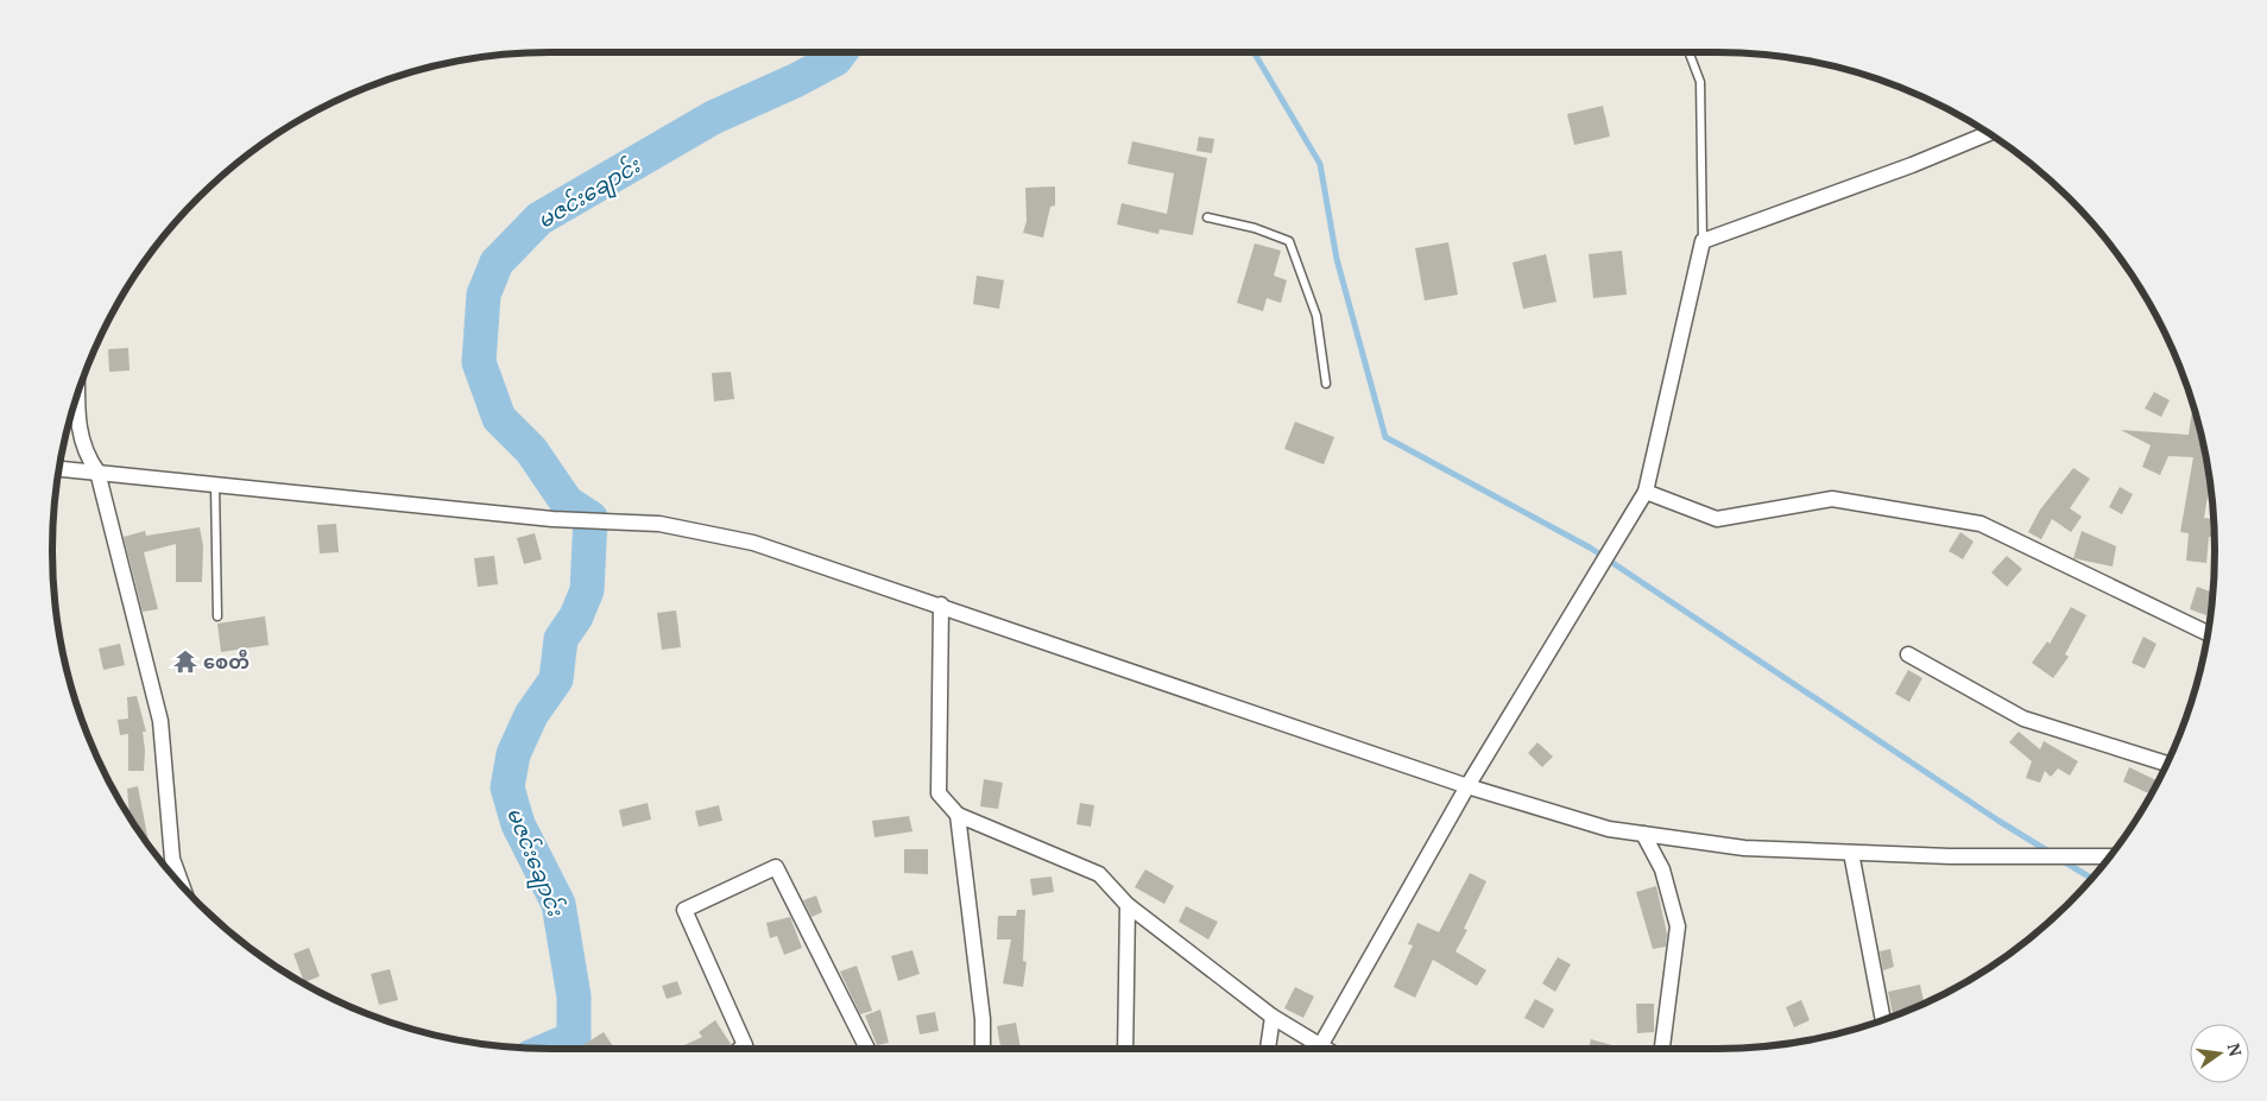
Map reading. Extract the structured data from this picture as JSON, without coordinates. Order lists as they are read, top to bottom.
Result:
{
  "water": ["မဇင်းချောင်း"],
  "places": {
    "temple": ["စေတီ"]
  },
  "north": "right"
}
